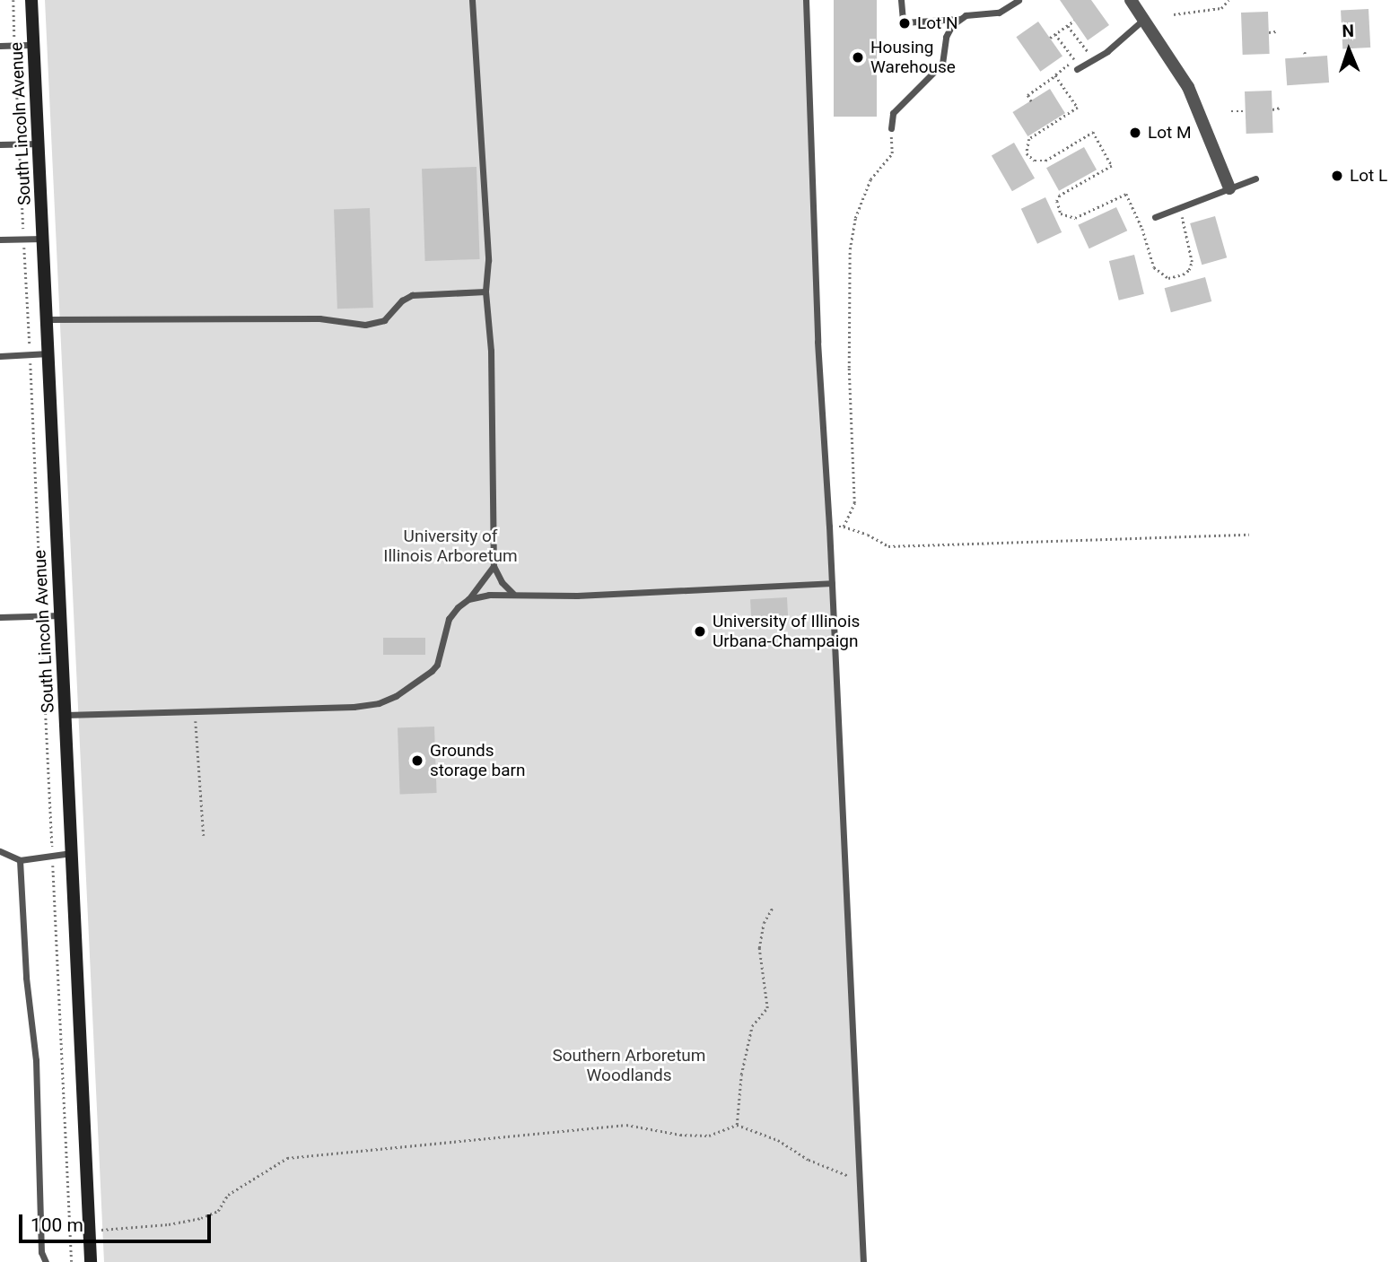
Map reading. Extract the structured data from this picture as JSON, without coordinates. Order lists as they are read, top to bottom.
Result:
{
  "streets": {
    "main road": ["South Lincoln Avenue"]
  },
  "parks": ["University of Illinois Arboretum", "Southern Arboretum Woodlands"],
  "places": [
    "Lot N",
    "Housing Warehouse",
    "Lot M",
    "Lot L",
    "University of Illinois Urbana-Champaign",
    "Grounds storage barn"
  ],
  "scale_bar": "100 m",
  "north": "top"
}
